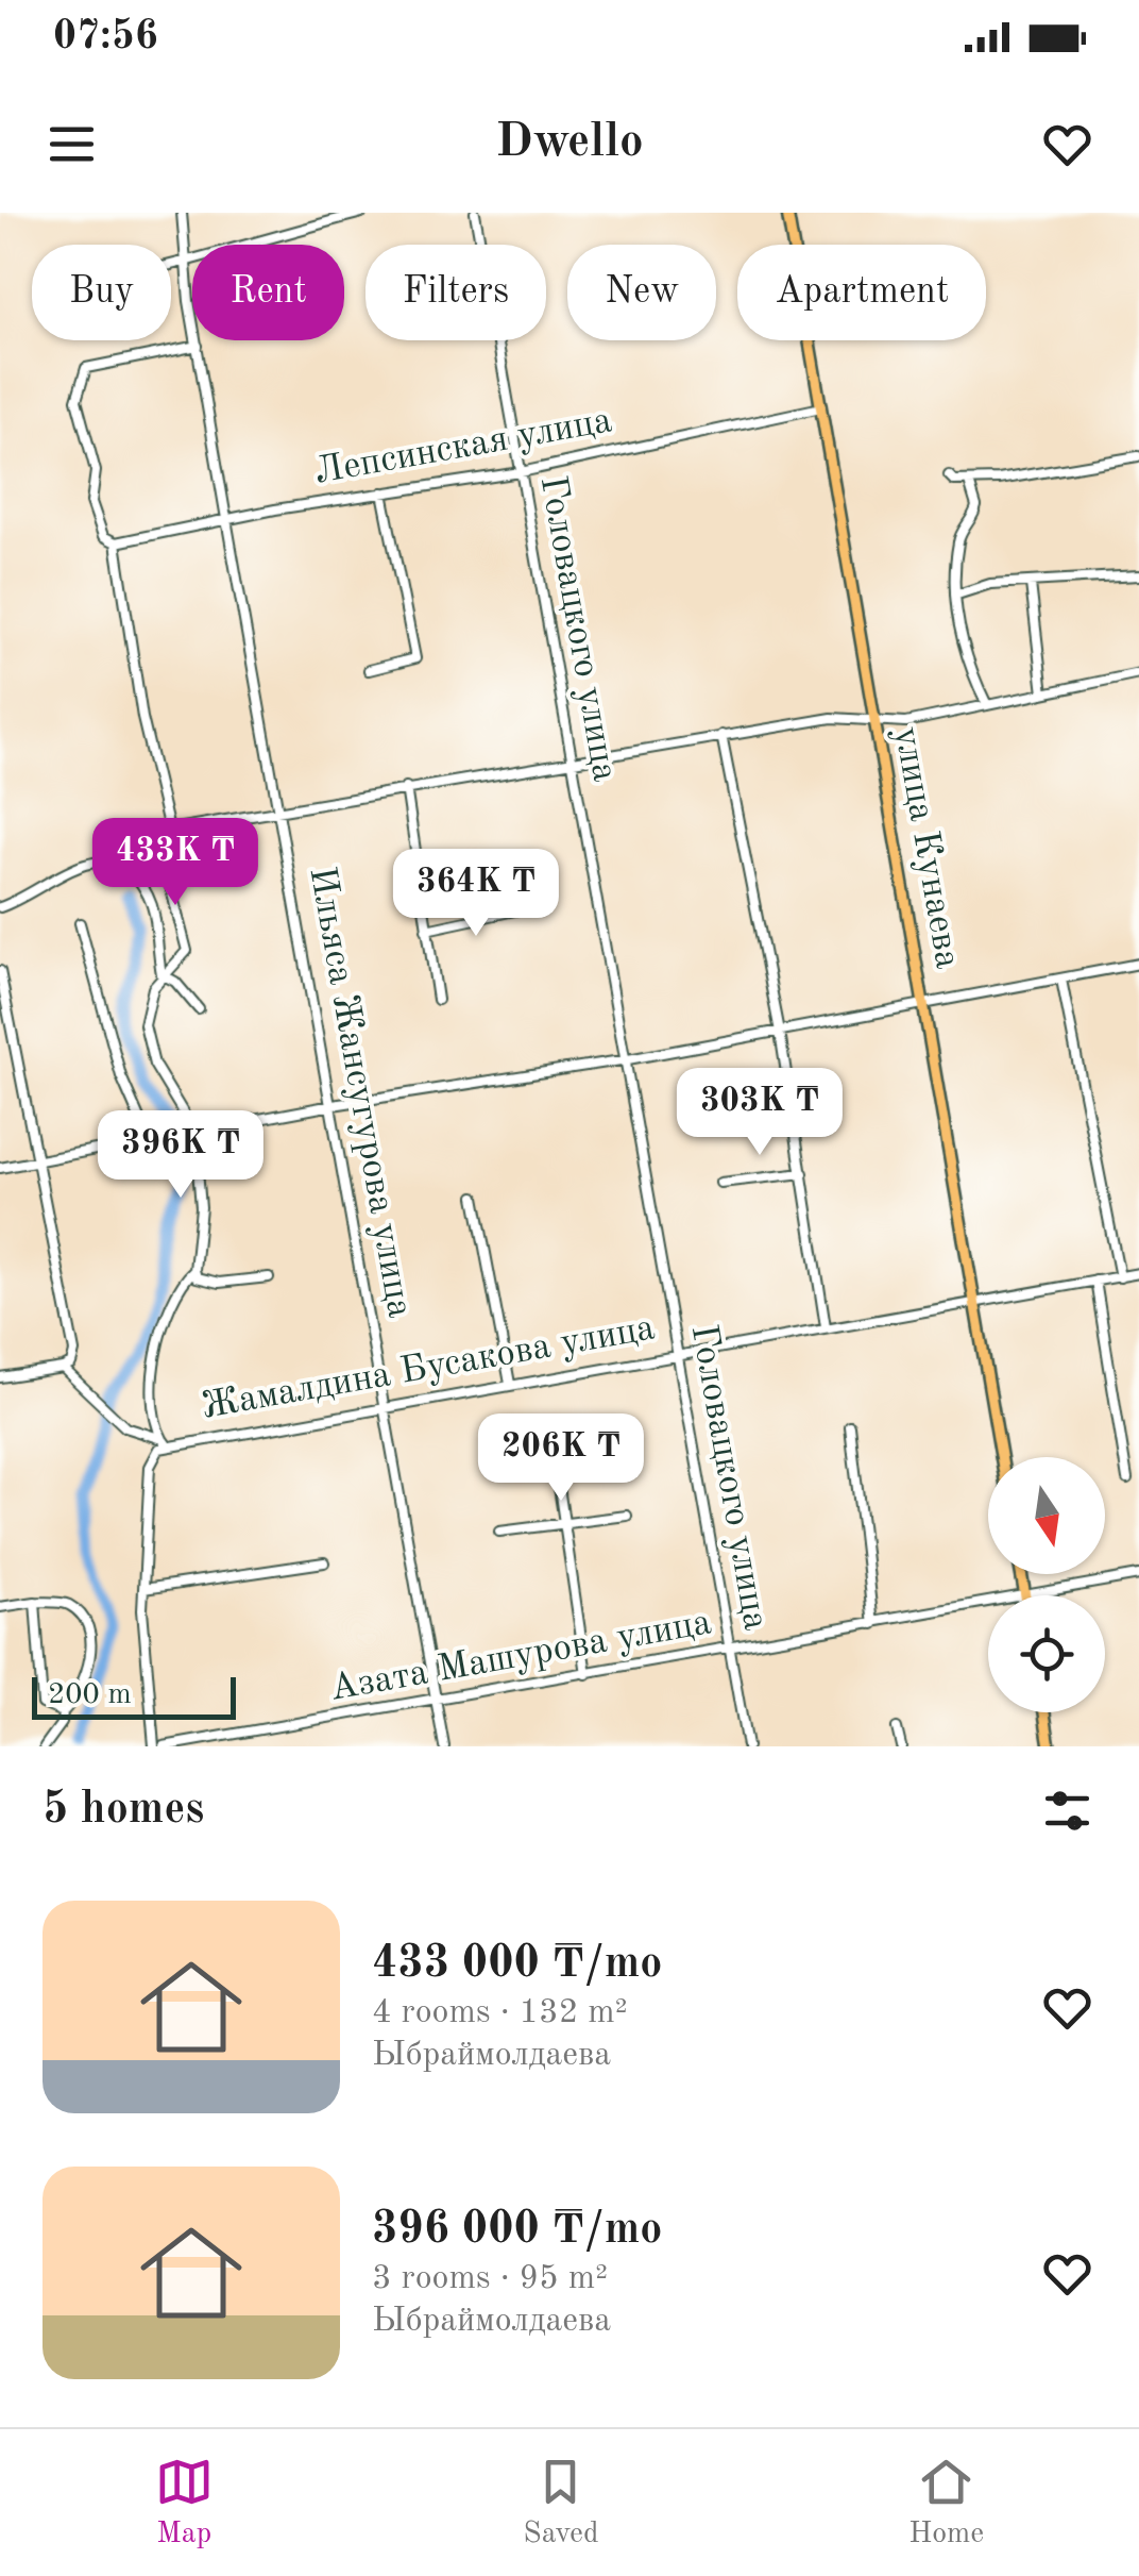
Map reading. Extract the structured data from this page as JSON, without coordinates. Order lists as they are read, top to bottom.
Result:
{
  "streets": {
    "main road": ["улица Кунаева"],
    "street": [
      "Лепсинская улица",
      "Головацкого улица",
      "Ильяса Жансугурова улица",
      "Жамалдина Бусакова улица",
      "Азата Машурова улица"
    ]
  },
  "crossings": [
    ["Лепсинская улица", "Головацкого улица"],
    ["Лепсинская улица", "улица Кунаева"],
    ["Лепсинская улица", "Ильяса Жансугурова улица"],
    ["Головацкого улица", "Жамалдина Бусакова улица"],
    ["Головацкого улица", "Азата Машурова улица"],
    ["улица Кунаева", "Жамалдина Бусакова улица"],
    ["Ильяса Жансугурова улица", "Жамалдина Бусакова улица"],
    ["Ильяса Жансугурова улица", "Азата Машурова улица"]
  ],
  "scale_bar": "200 m",
  "north": "bottom",
  "page": {
    "status": "07:56",
    "header": "Dwello",
    "chip": [
      "Buy",
      "Rent",
      "Filters",
      "New",
      "Apartment"
    ],
    "price": [
      "433K ₸",
      "364K ₸",
      "303K ₸",
      "396K ₸",
      "206K ₸"
    ],
    "scale": "200 m",
    "heading": "5 homes",
    "list": [
      {
        "name": "433 000 ₸/mo",
        "note": "4 rooms · 132 m² · Ыбраймолдаева"
      },
      {
        "name": "396 000 ₸/mo",
        "note": "3 rooms · 95 m² · Ыбраймолдаева"
      }
    ],
    "tabs": ["Map", "Saved", "Home"]
  }
}
